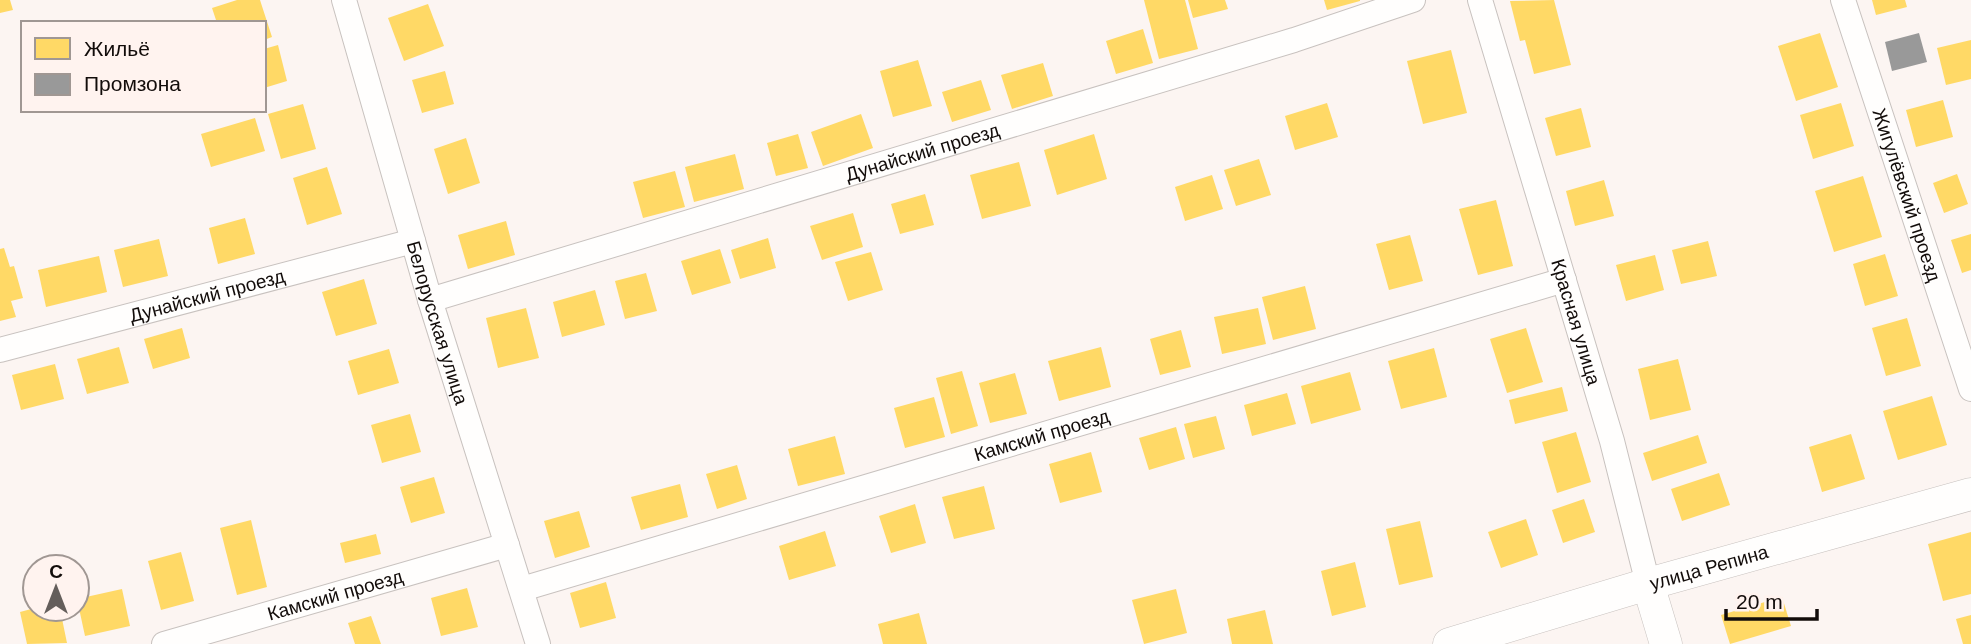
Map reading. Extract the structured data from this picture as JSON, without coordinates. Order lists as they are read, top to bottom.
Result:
{
  "streets": {
    "street": [
      "Дунайский проезд",
      "Жигулёвский проезд",
      "Красная улица",
      "Белорусская улица",
      "Камский проезд",
      "улица Репина"
    ]
  },
  "crossings": [
    ["Дунайский проезд", "Белорусская улица"],
    ["Красная улица", "Камский проезд"],
    ["Красная улица", "улица Репина"],
    ["Белорусская улица", "Камский проезд"]
  ],
  "legend": ["Жильё", "Промзона"],
  "scale_bar": "20 m",
  "north": "top"
}
